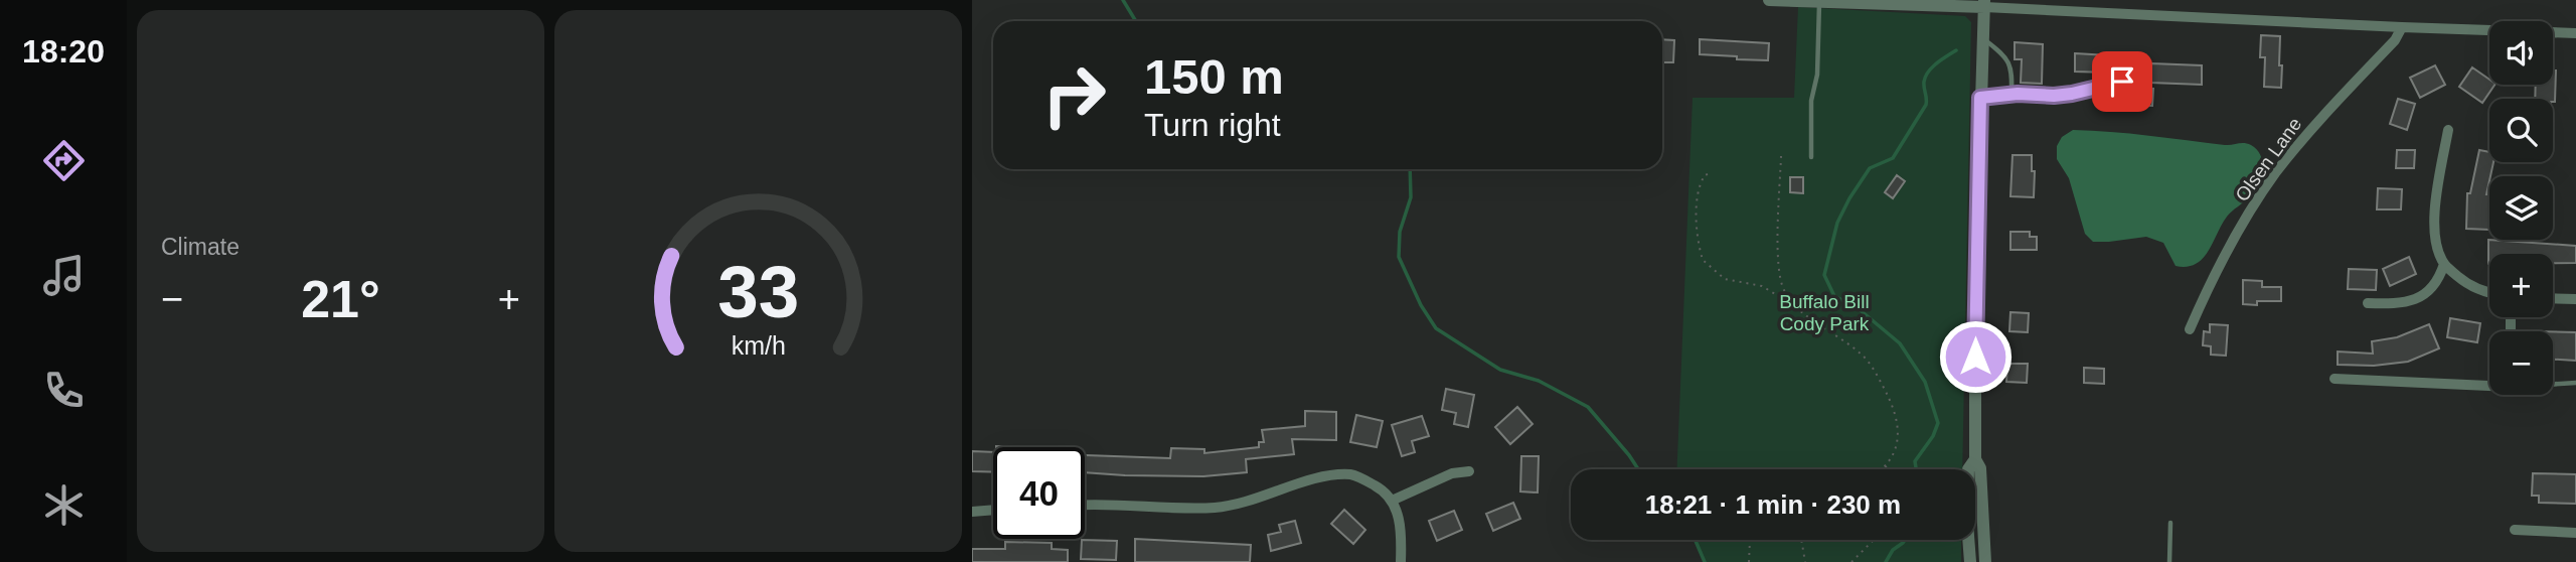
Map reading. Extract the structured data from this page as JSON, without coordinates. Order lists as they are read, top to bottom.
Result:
{
  "streets": {
    "street": ["Olsen Lane"]
  },
  "parks": ["Buffalo Bill Cody Park"],
  "page": {
    "tabs": "18:20",
    "tile": "Climate",
    "map_buttons": ["+", "−"],
    "turn": ["150 m", "Turn right"],
    "heat": ["−", "21°", "+"],
    "limit": "40",
    "trip": "18:21 · 1 min · 230 m",
    "gauge": ["33", "km/h"]
  }
}
